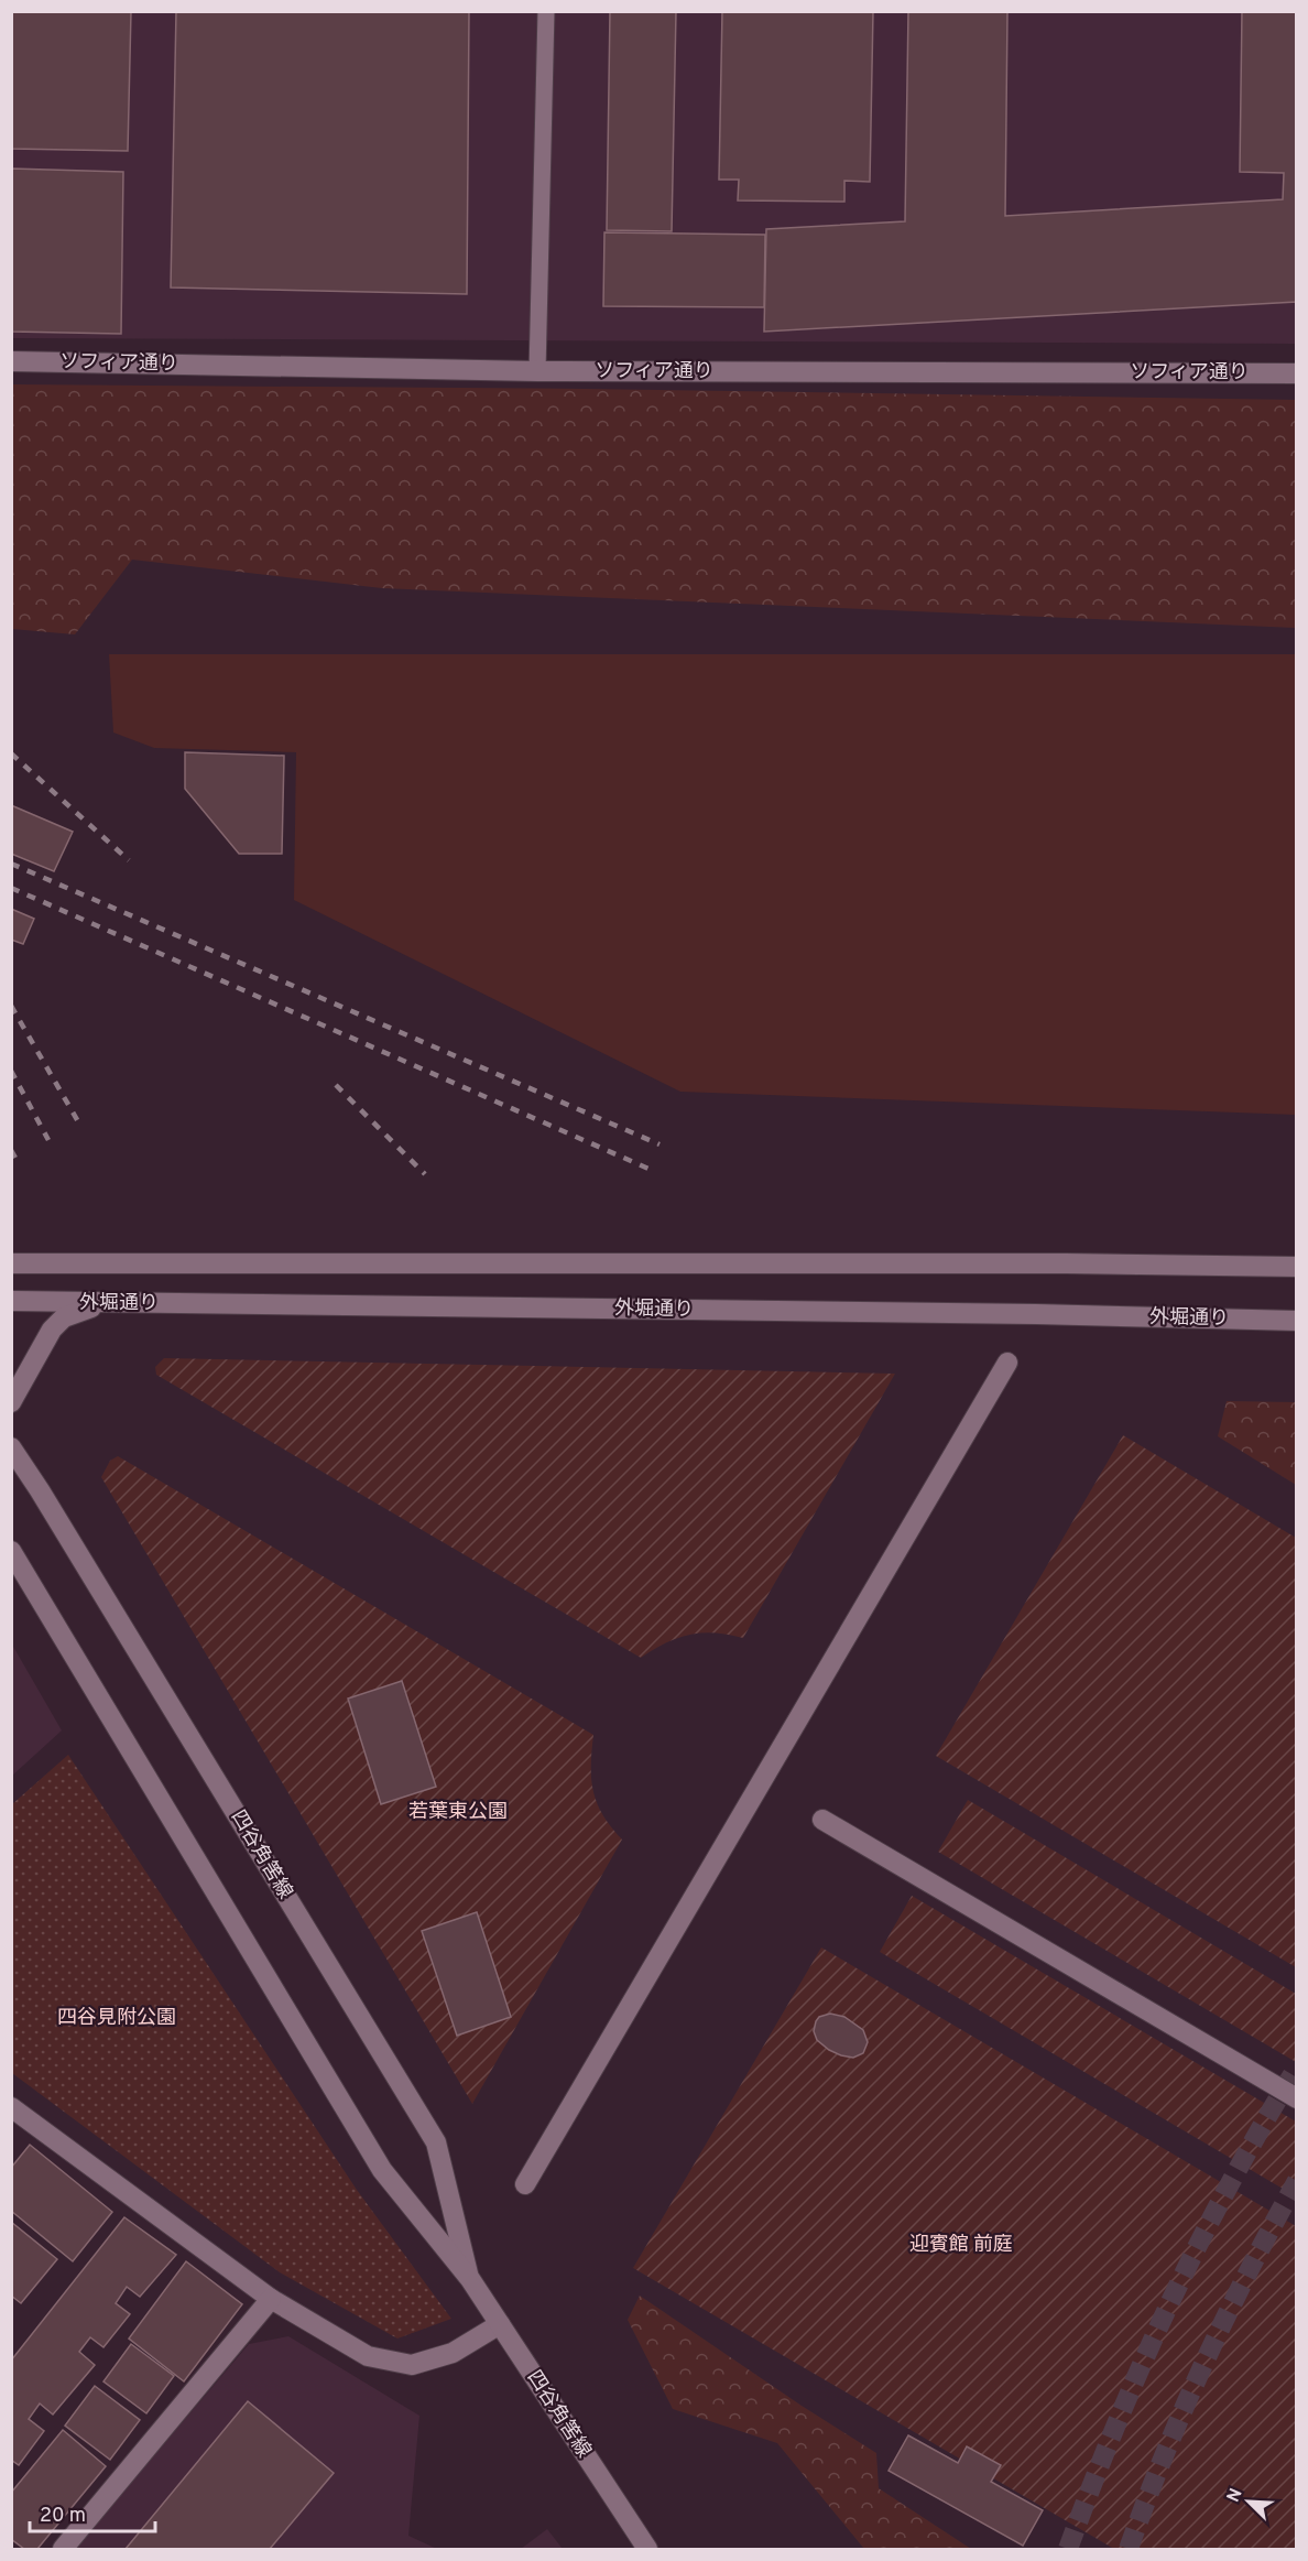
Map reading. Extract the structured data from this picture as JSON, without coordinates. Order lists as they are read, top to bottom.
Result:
{
  "streets": {
    "main road": ["ソフィア通り", "外堀通り", "四谷角筈線"]
  },
  "parks": ["若葉東公園", "四谷見附公園", "迎賓館 前庭"],
  "scale_bar": "20 m",
  "north": "top left"
}
